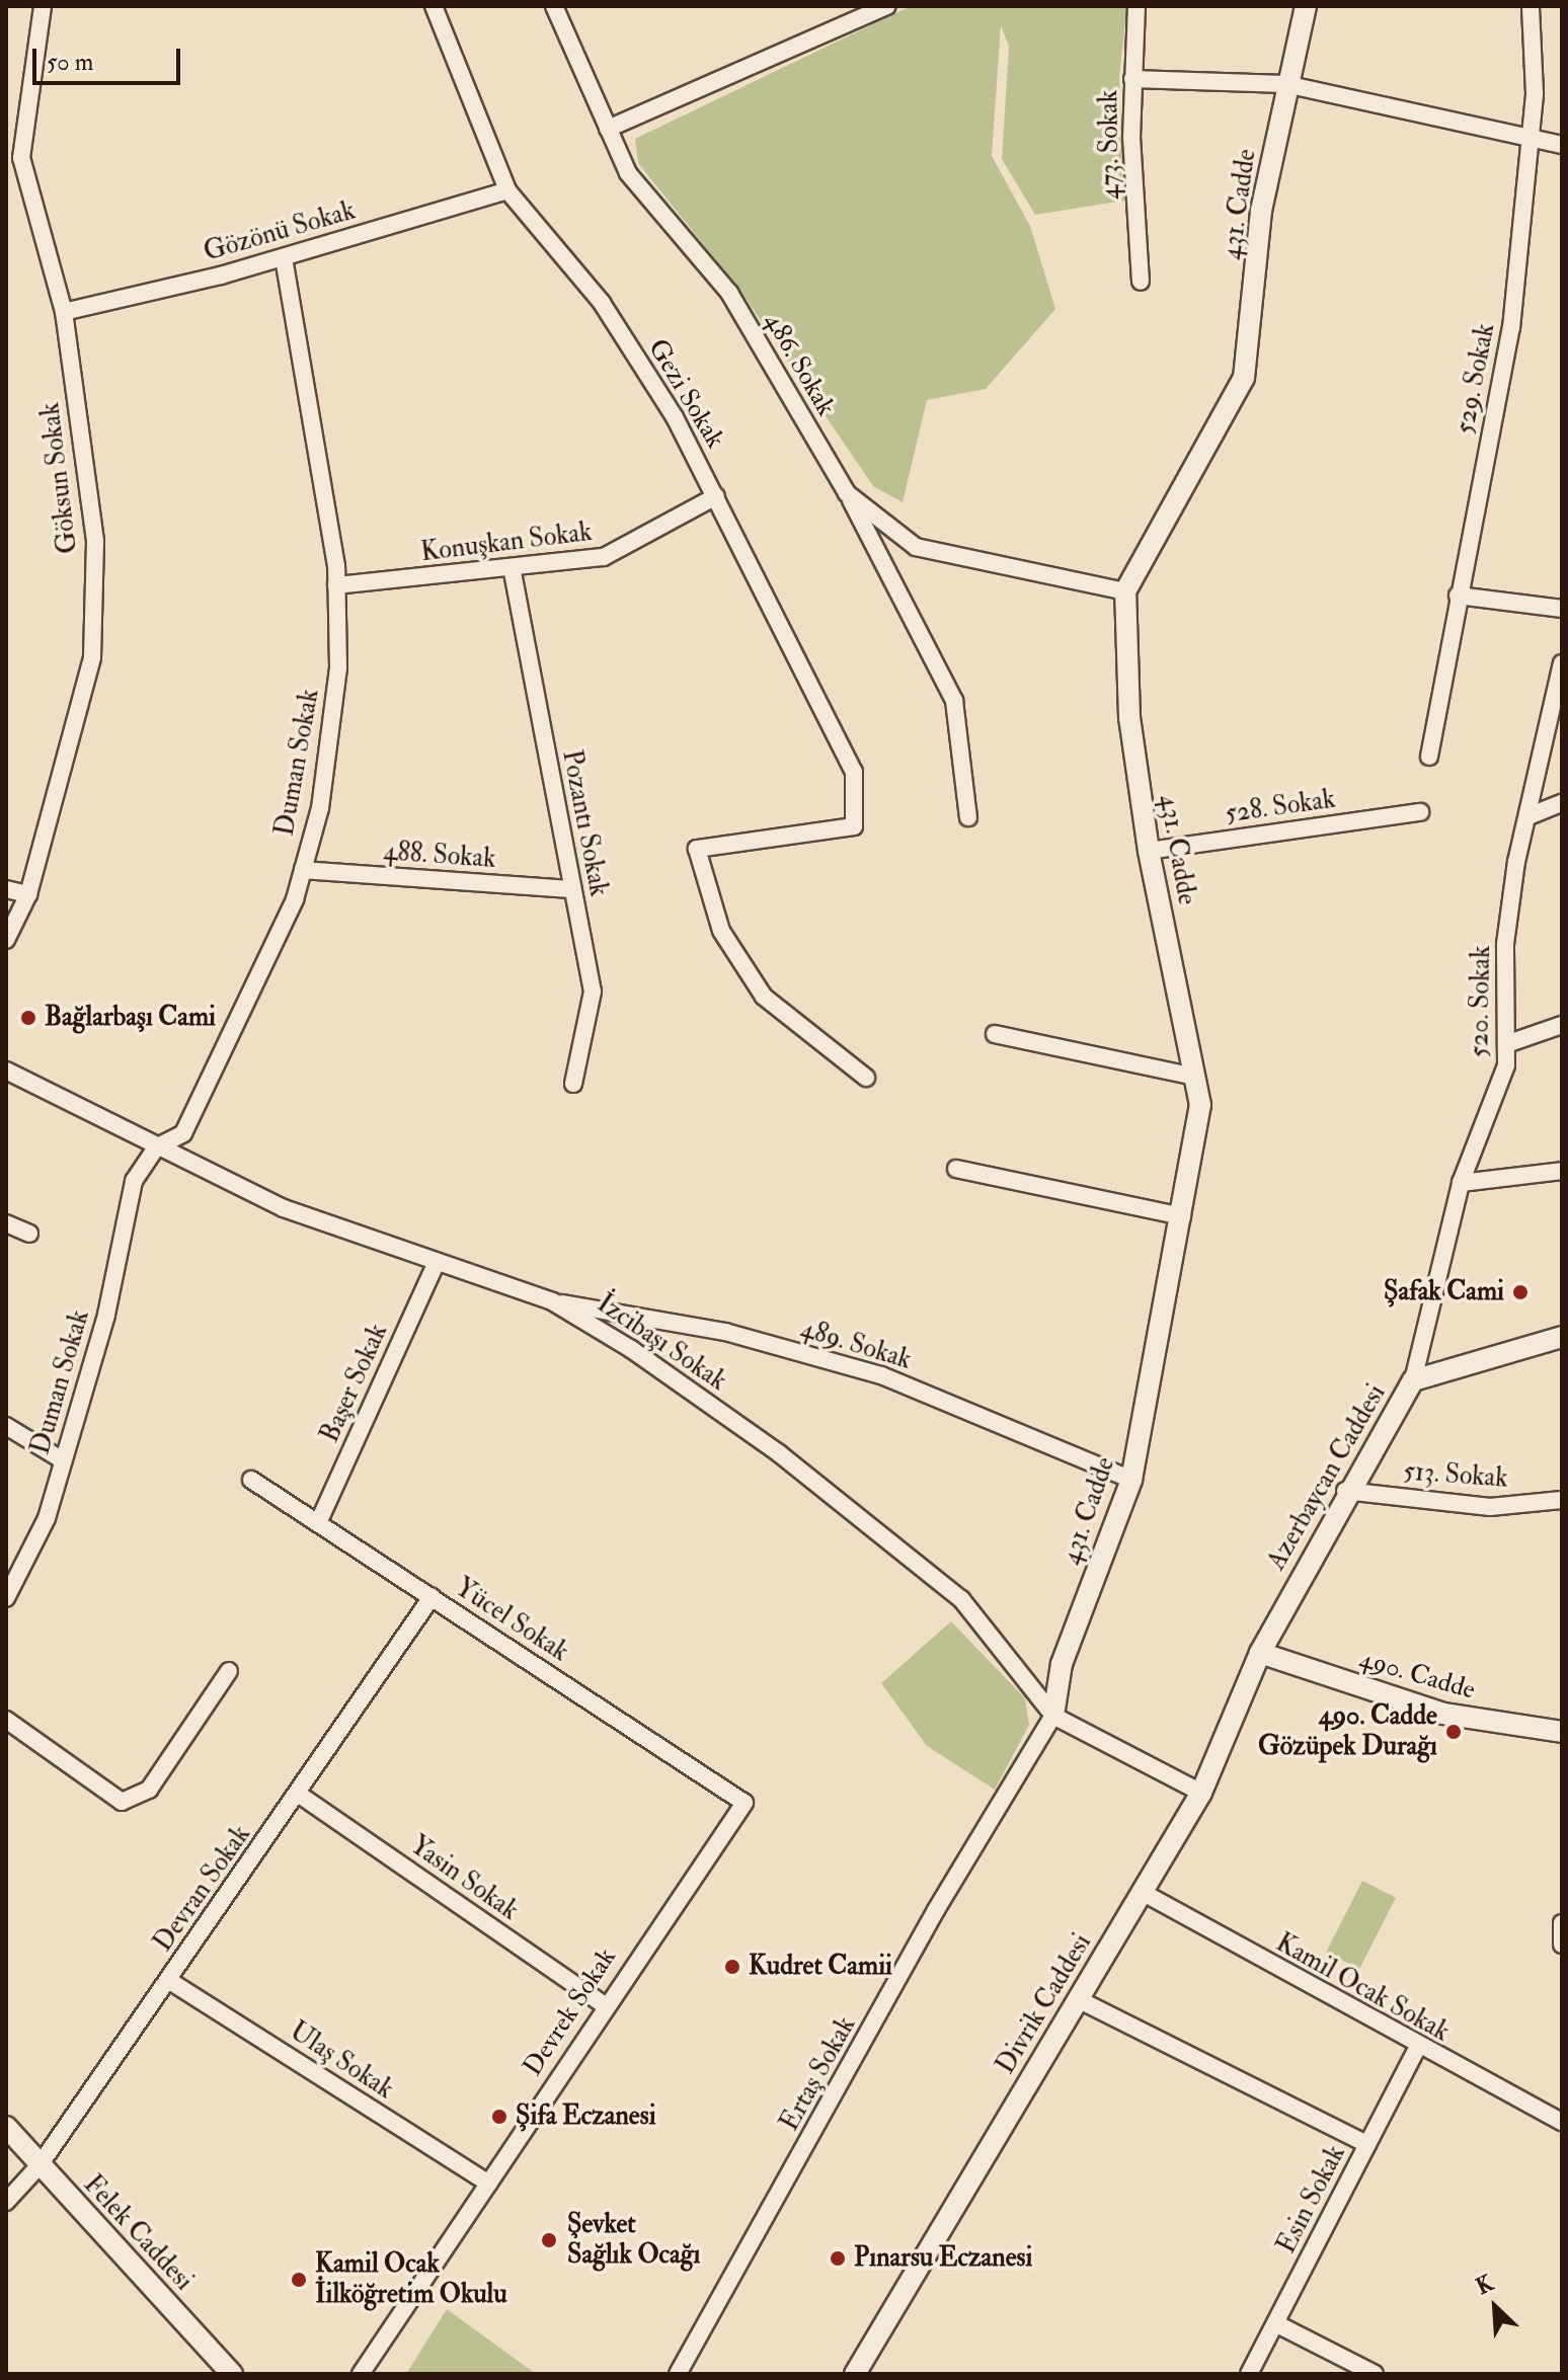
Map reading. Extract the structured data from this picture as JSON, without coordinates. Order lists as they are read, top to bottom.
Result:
{
  "streets": {
    "street": [
      "473. Sokak",
      "431. Cadde",
      "Gözönü Sokak",
      "486. Sokak",
      "529. Sokak",
      "Gezi Sokak",
      "Göksun Sokak",
      "Konuşkan Sokak",
      "Duman Sokak",
      "528. Sokak",
      "Pozantı Sokak",
      "488. Sokak",
      "520. Sokak",
      "İzcibaşı Sokak",
      "489. Sokak",
      "Başer Sokak",
      "513. Sokak",
      "Azerbaycan Caddesi",
      "Yücel Sokak",
      "490. Cadde",
      "Yasin Sokak",
      "Devran Sokak",
      "Kamil Ocak Sokak",
      "Divrik Caddesi",
      "Devrek Sokak",
      "Ulaş Sokak",
      "Ertaş Sokak",
      "Esin Sokak",
      "Felek Caddesi"
    ]
  },
  "crossings": [
    ["431. Cadde", "486. Sokak"],
    ["431. Cadde", "528. Sokak"],
    ["431. Cadde", "İzcibaşı Sokak"],
    ["431. Cadde", "489. Sokak"],
    ["431. Cadde", "Ertaş Sokak"],
    ["Gözönü Sokak", "Gezi Sokak"],
    ["Gözönü Sokak", "Göksun Sokak"],
    ["Gözönü Sokak", "Duman Sokak"],
    ["Gezi Sokak", "Konuşkan Sokak"],
    ["Konuşkan Sokak", "Duman Sokak"],
    ["Konuşkan Sokak", "Pozantı Sokak"],
    ["Duman Sokak", "488. Sokak"],
    ["Duman Sokak", "İzcibaşı Sokak"],
    ["Pozantı Sokak", "488. Sokak"],
    ["520. Sokak", "Azerbaycan Caddesi"],
    ["İzcibaşı Sokak", "489. Sokak"],
    ["İzcibaşı Sokak", "Başer Sokak"],
    ["İzcibaşı Sokak", "Divrik Caddesi"],
    ["İzcibaşı Sokak", "Ertaş Sokak"],
    ["Başer Sokak", "Yücel Sokak"],
    ["513. Sokak", "Azerbaycan Caddesi"],
    ["Azerbaycan Caddesi", "490. Cadde"],
    ["Azerbaycan Caddesi", "Divrik Caddesi"],
    ["Yücel Sokak", "Devran Sokak"],
    ["Yücel Sokak", "Devrek Sokak"],
    ["490. Cadde", "Divrik Caddesi"],
    ["Yasin Sokak", "Devran Sokak"],
    ["Yasin Sokak", "Devrek Sokak"],
    ["Devran Sokak", "Ulaş Sokak"],
    ["Devran Sokak", "Felek Caddesi"],
    ["Kamil Ocak Sokak", "Divrik Caddesi"],
    ["Kamil Ocak Sokak", "Esin Sokak"],
    ["Devrek Sokak", "Ulaş Sokak"]
  ],
  "places": [
    "Bağlarbaşı Cami",
    "Şafak Cami",
    "490. Cadde Gözüpek Durağı",
    "Kudret Camii",
    "Şifa Eczanesi",
    "Şevket Sağlık Ocağı",
    "Pınarsu Eczanesi",
    "Kamil Ocak İilköğretim Okulu"
  ],
  "scale_bar": "50 m",
  "north": "top left"
}
